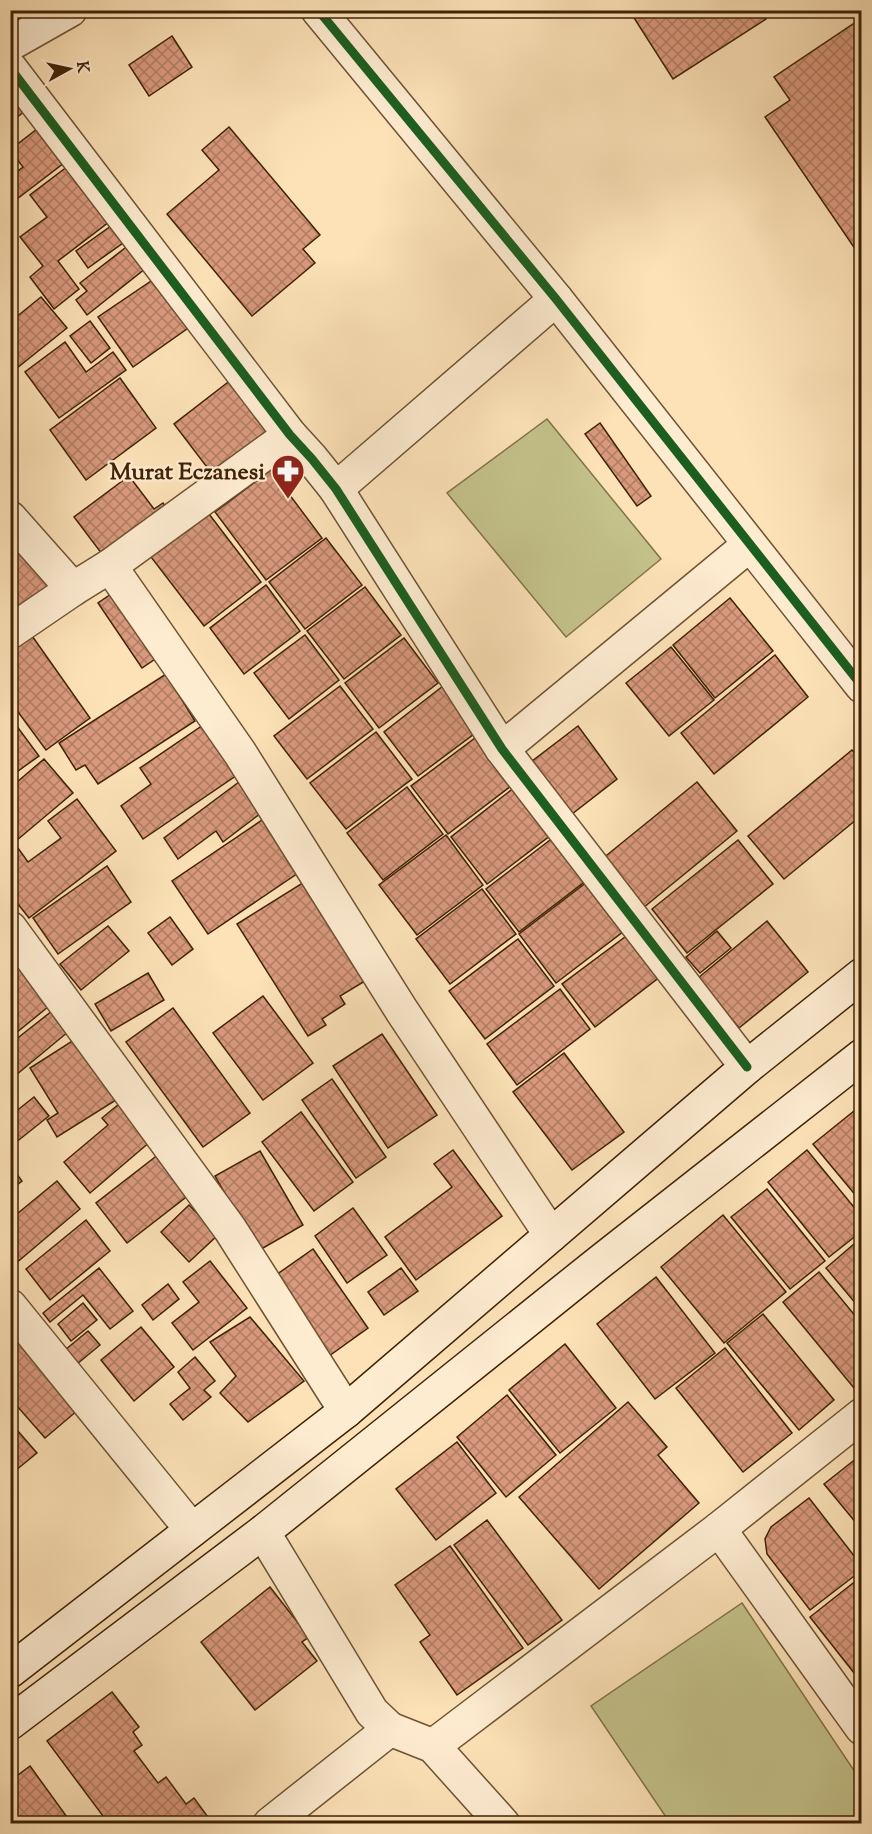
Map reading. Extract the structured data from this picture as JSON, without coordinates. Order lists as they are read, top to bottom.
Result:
{
  "places": {
    "pharmacy": ["Murat Eczanesi"]
  },
  "north": "right"
}
